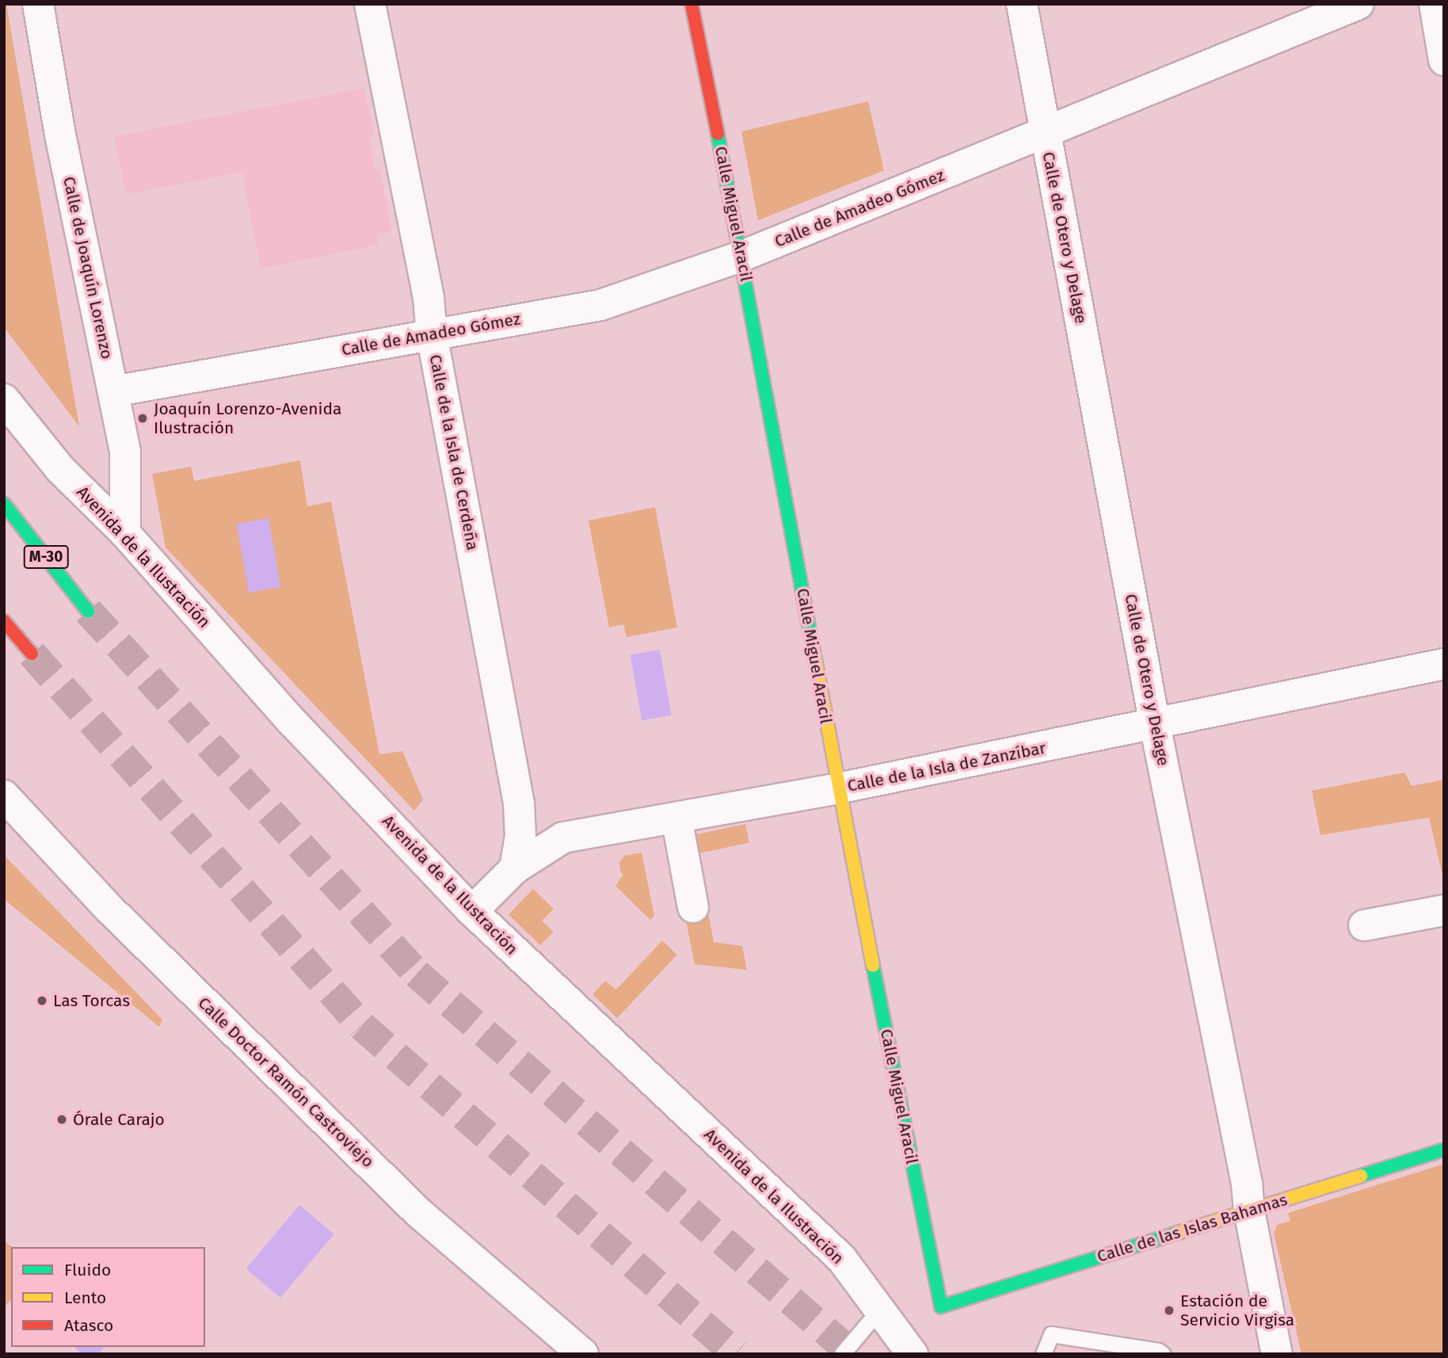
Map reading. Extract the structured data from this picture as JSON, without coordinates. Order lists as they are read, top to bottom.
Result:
{
  "streets": {
    "main road": ["Calle Miguel Aracil", "M-30", "Calle de las Islas Bahamas"],
    "street": [
      "Calle de Amadeo Gómez",
      "Calle de Otero y Delage",
      "Calle de Joaquín Lorenzo",
      "Calle de la Isla de Cerdeña",
      "Avenida de la Ilustración",
      "Calle de la Isla de Zanzíbar",
      "Calle Doctor Ramón Castroviejo"
    ]
  },
  "crossings": [
    ["Calle de Amadeo Gómez", "Calle Miguel Aracil"],
    ["Calle de Amadeo Gómez", "Calle de Otero y Delage"],
    ["Calle de Amadeo Gómez", "Calle de Joaquín Lorenzo"],
    ["Calle de Amadeo Gómez", "Calle de la Isla de Cerdeña"],
    ["Calle Miguel Aracil", "Calle de la Isla de Zanzíbar"],
    ["Calle Miguel Aracil", "Calle de las Islas Bahamas"],
    ["Calle de Otero y Delage", "Calle de la Isla de Zanzíbar"],
    ["Calle de Otero y Delage", "Calle de las Islas Bahamas"],
    ["Calle de Joaquín Lorenzo", "Avenida de la Ilustración"],
    ["Calle de la Isla de Cerdeña", "Calle de la Isla de Zanzíbar"],
    ["Avenida de la Ilustración", "Calle de la Isla de Zanzíbar"]
  ],
  "places": [
    "Joaquín Lorenzo-Avenida Ilustración",
    "Las Torcas",
    "Órale Carajo",
    "Estación de Servicio Virgisa"
  ],
  "legend": ["Fluido", "Lento", "Atasco"]
}
